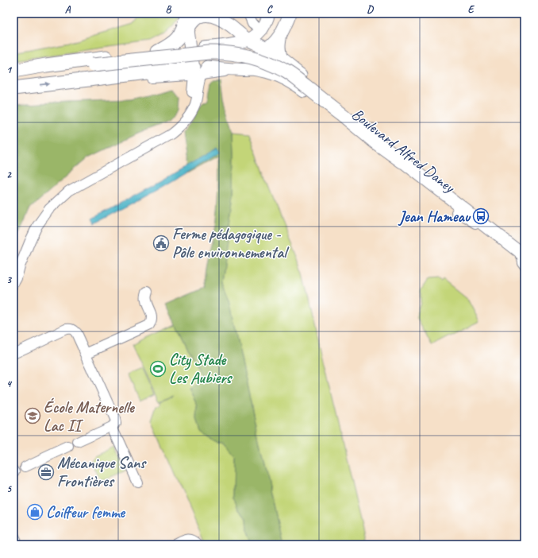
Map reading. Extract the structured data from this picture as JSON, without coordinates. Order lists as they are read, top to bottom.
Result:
{
  "streets": {
    "main road": ["Boulevard Alfred Daney"]
  },
  "places": {
    "bus stop": ["Jean Hameau"],
    "public building": ["Ferme pédagogique - Pôle environnemental"],
    "sports": ["City Stade Les Aubiers"],
    "school or university": ["École Maternelle Lac II"],
    "office": ["Mécanique Sans Frontières"],
    "shop": ["Coiffeur femme"]
  },
  "grid": {
    "columns": [
      "A",
      "B",
      "C",
      "D",
      "E"
    ],
    "rows": [
      "1",
      "2",
      "3",
      "4",
      "5"
    ]
  }
}
